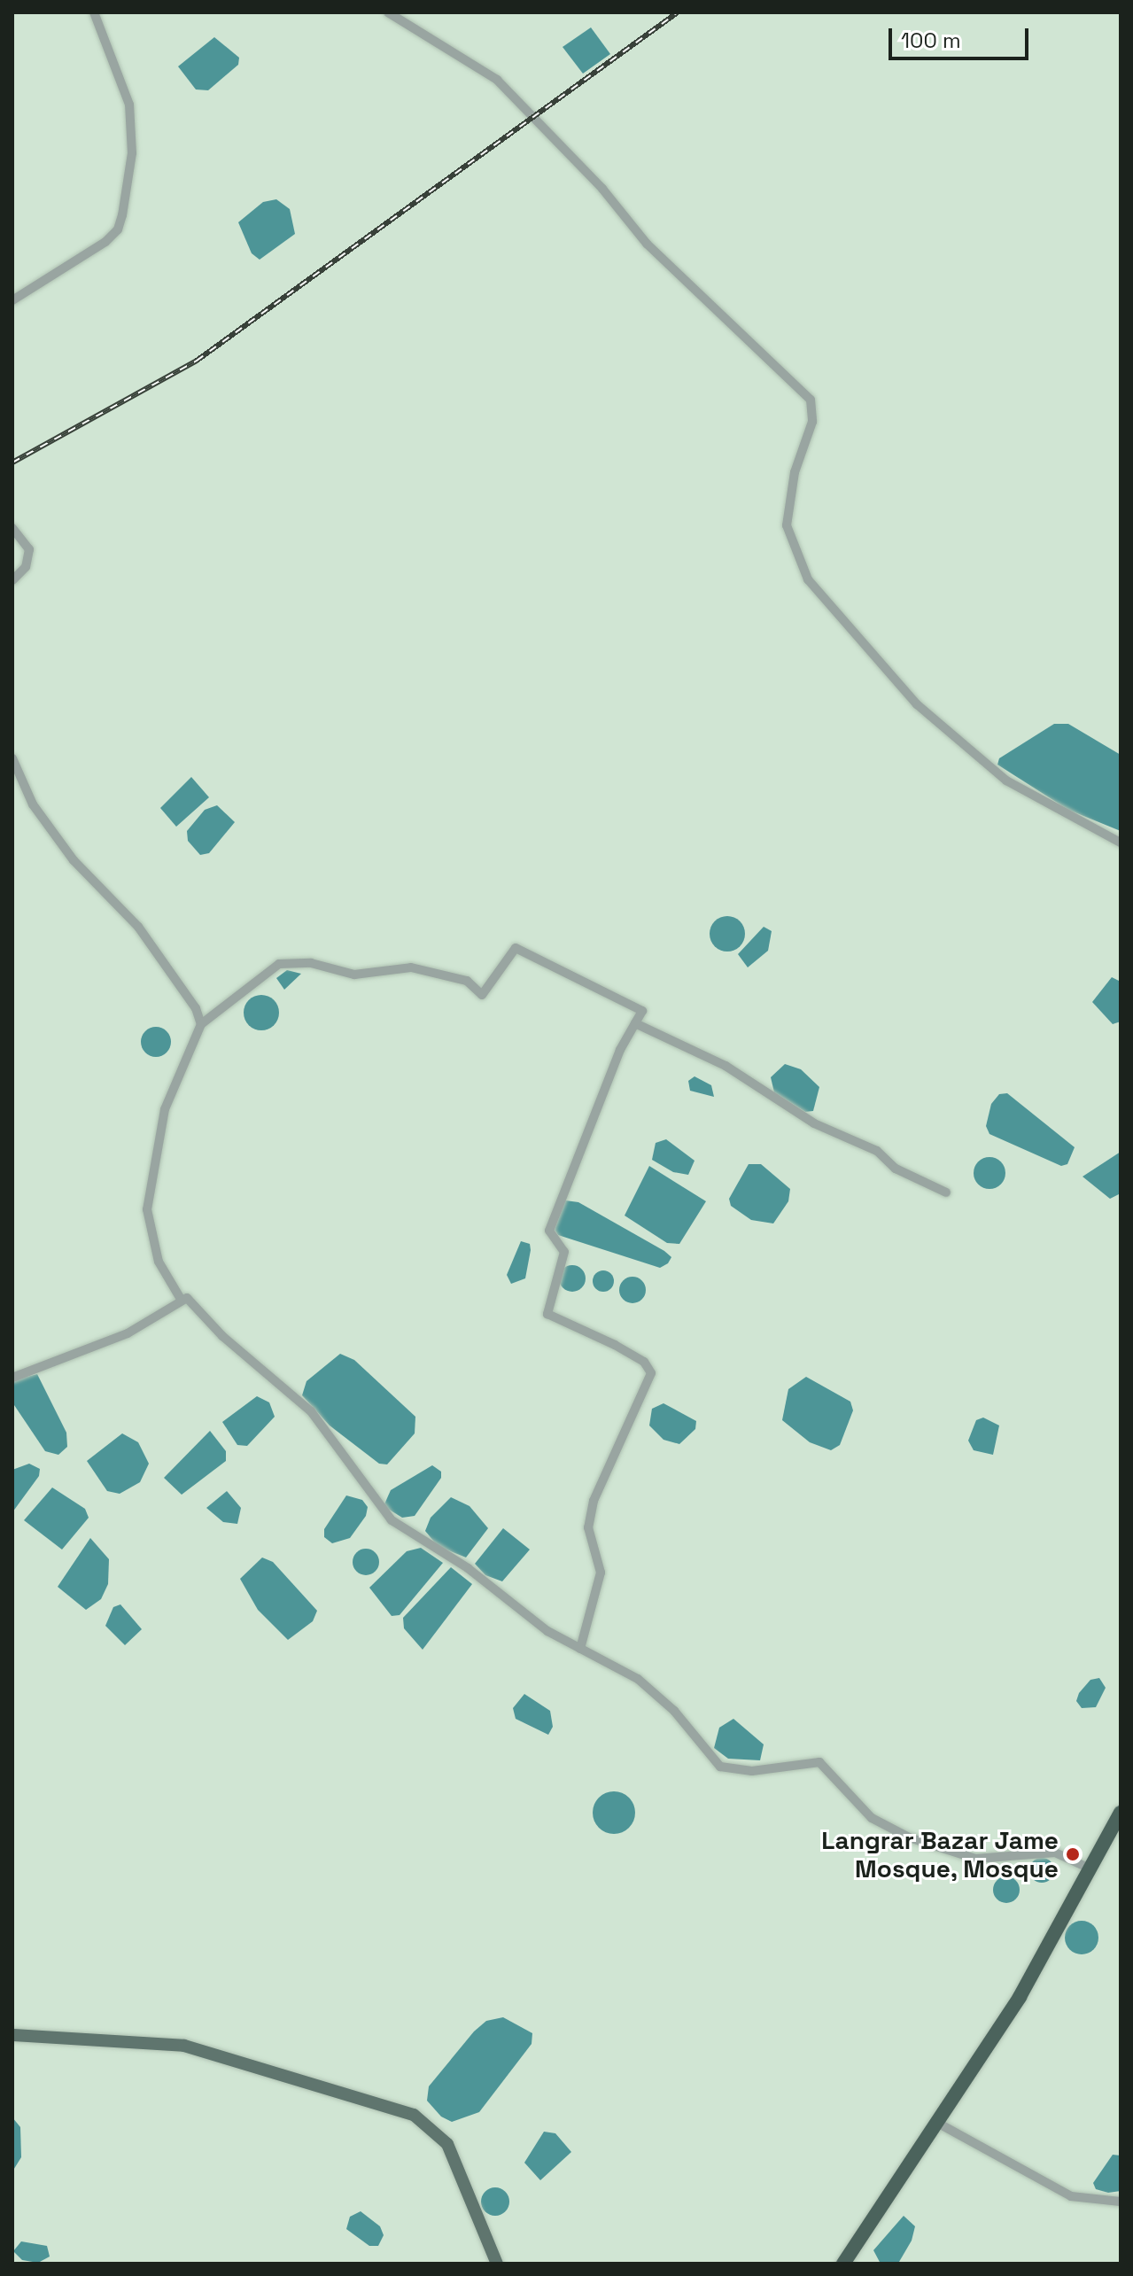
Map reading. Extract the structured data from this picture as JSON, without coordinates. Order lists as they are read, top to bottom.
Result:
{
  "places": ["Langrar Bazar Jame Mosque, Mosque"],
  "scale_bar": "100 m"
}
